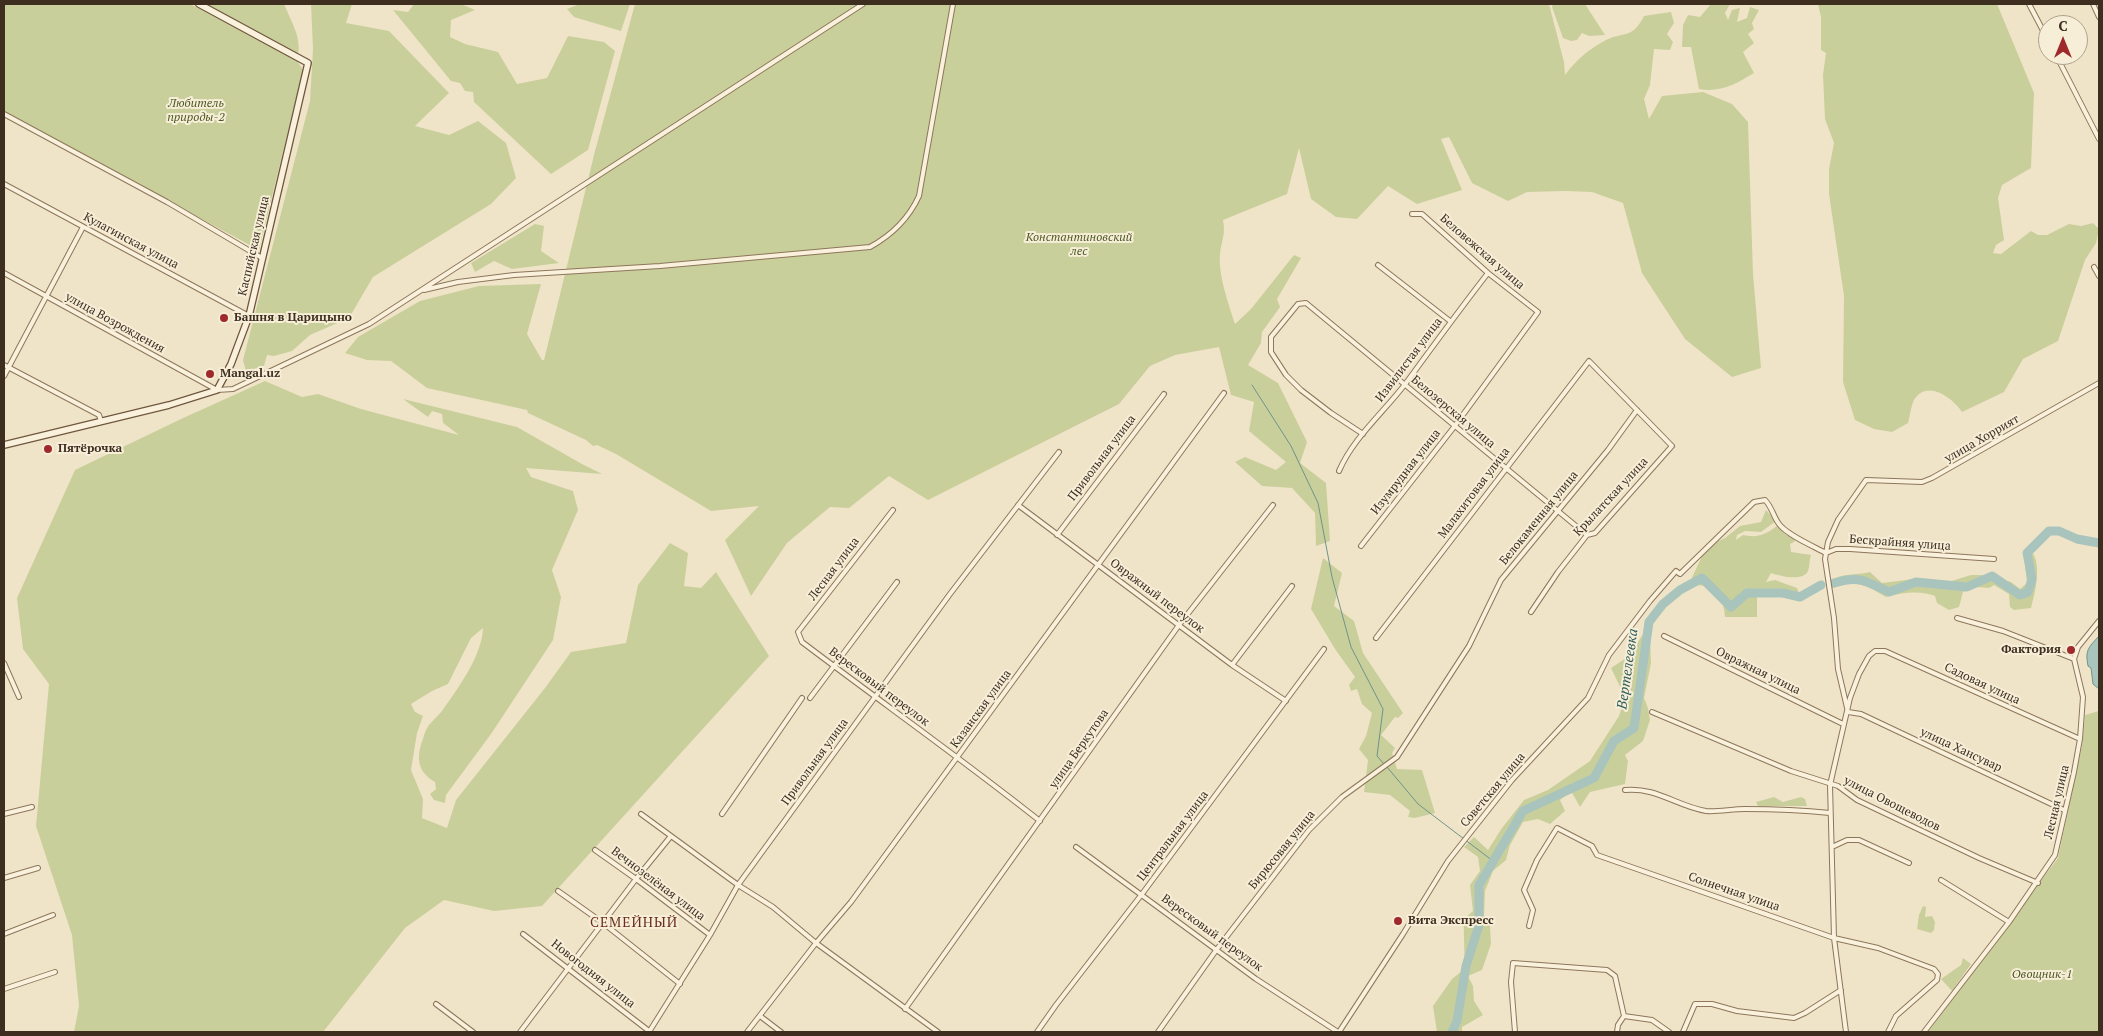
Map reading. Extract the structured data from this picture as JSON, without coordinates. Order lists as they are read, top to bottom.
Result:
{
  "streets": {
    "street": [
      "Кулагинская улица",
      "Каспийская улица",
      "Беловежская улица",
      "улица Возрождения",
      "Извилистая улица",
      "Белозерская улица",
      "улица Хоррият",
      "Привольная улица",
      "Изумрудная улица",
      "Малахитовая улица",
      "Крылатская улица",
      "Белокаменная улица",
      "Бескрайняя улица",
      "Лесная улица",
      "Овражный переулок",
      "Овражная улица",
      "Садовая улица",
      "Вересковый переулок",
      "Казанская улица",
      "улица Беркутова",
      "улица Хансувар",
      "Советская улица",
      "улица Овощеводов",
      "Центральная улица",
      "Бирюсовая улица",
      "Вечнозелёная улица",
      "Солнечная улица",
      "Новогодняя улица"
    ]
  },
  "crossings": [
    ["Кулагинская улица", "Каспийская улица"],
    ["Каспийская улица", "улица Возрождения"],
    ["Беловежская улица", "Извилистая улица"],
    ["Беловежская улица", "Изумрудная улица"],
    ["Извилистая улица", "Белозерская улица"],
    ["Белозерская улица", "Изумрудная улица"],
    ["Белозерская улица", "Малахитовая улица"],
    ["Белозерская улица", "Крылатская улица"],
    ["Белозерская улица", "Белокаменная улица"],
    ["улица Хоррият", "Бескрайняя улица"],
    ["улица Хоррият", "Советская улица"],
    ["Привольная улица", "Овражный переулок"],
    ["Привольная улица", "Вересковый переулок"],
    ["Привольная улица", "Вечнозелёная улица"],
    ["Привольная улица", "Новогодняя улица"],
    ["Малахитовая улица", "Крылатская улица"],
    ["Малахитовая улица", "Белокаменная улица"],
    ["Крылатская улица", "Белокаменная улица"],
    ["Белокаменная улица", "Бирюсовая улица"],
    ["Бескрайняя улица", "Советская улица"],
    ["Лесная улица", "Садовая улица"],
    ["Лесная улица", "Вересковый переулок"],
    ["Лесная улица", "улица Хансувар"],
    ["Лесная улица", "улица Овощеводов"],
    ["Овражный переулок", "Казанская улица"],
    ["Овражный переулок", "улица Беркутова"],
    ["Овражный переулок", "Центральная улица"],
    ["Садовая улица", "улица Хансувар"],
    ["Вересковый переулок", "Казанская улица"],
    ["Вересковый переулок", "улица Беркутова"],
    ["Вересковый переулок", "Советская улица"],
    ["Вересковый переулок", "Центральная улица"],
    ["Вересковый переулок", "Бирюсовая улица"]
  ],
  "districts": ["СЕМЕЙНЫЙ"],
  "water": ["Вертелеевка"],
  "parks": ["Любитель природы-2", "Константиновский лес", "Овощник-1"],
  "places": [
    "Башня в Царицыно",
    "Mangal.uz",
    "Пятёрочка",
    "Фактория",
    "Вита Экспресс"
  ],
  "north": "top"
}
